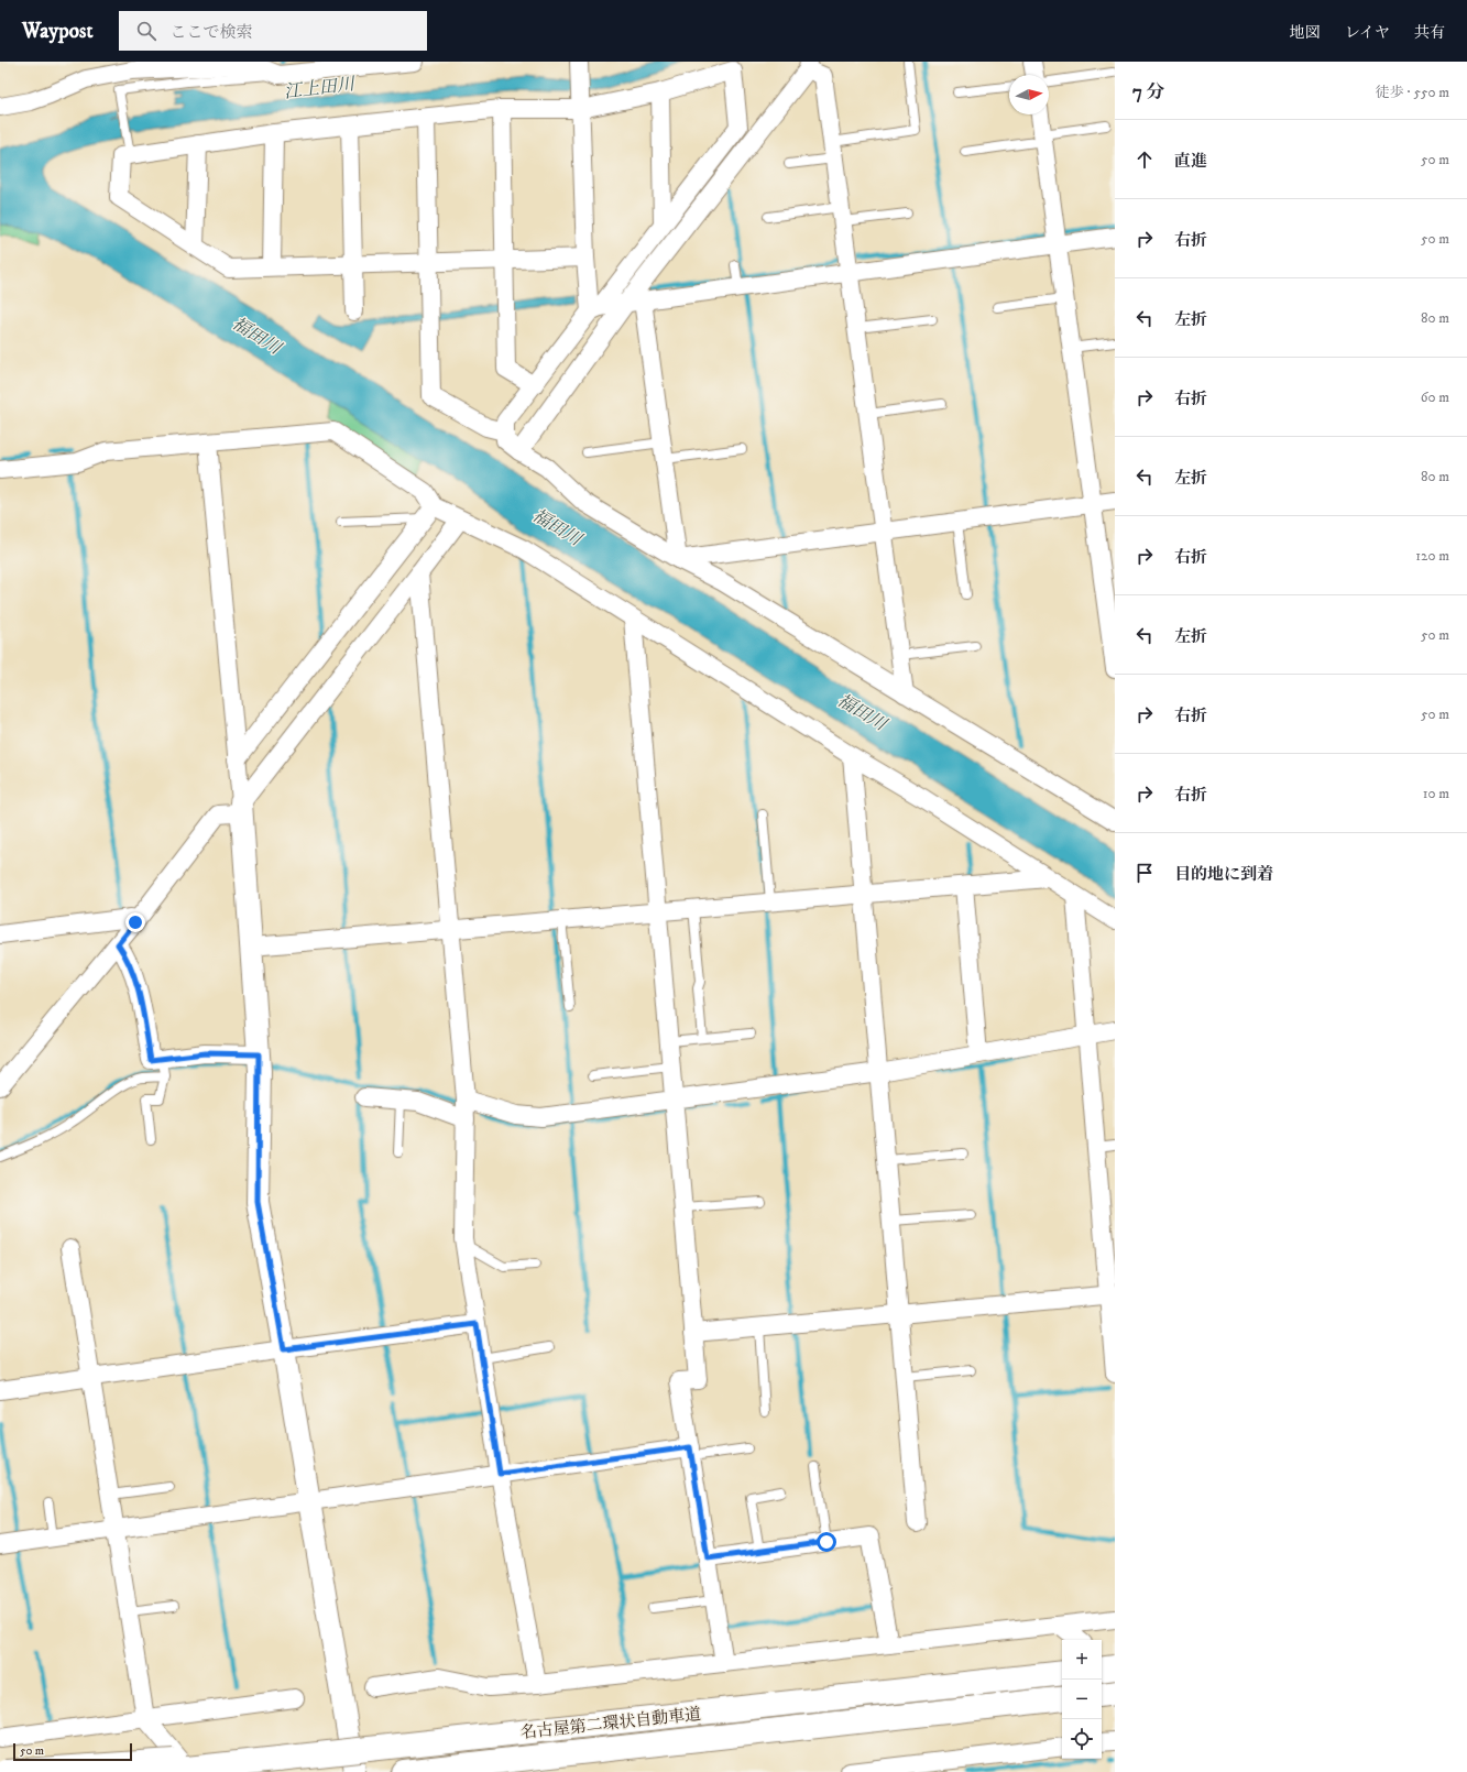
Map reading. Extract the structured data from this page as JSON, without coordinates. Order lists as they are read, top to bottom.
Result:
{
  "streets": {
    "highway": ["名古屋第二環状自動車道"]
  },
  "water": ["江上田川", "福田川"],
  "scale_bar": "50 m",
  "north": "right",
  "page": {
    "header": "Waypost",
    "search": "ここで検索",
    "nav": ["地図", "レイヤ", "共有"],
    "heading": ["7 分", "徒歩 · 550 m"],
    "list": [
      ["直進", "50 m"],
      ["右折", "50 m"],
      ["左折", "80 m"],
      ["右折", "60 m"],
      ["左折", "80 m"],
      ["右折", "120 m"],
      ["左折", "50 m"],
      ["右折", "50 m"],
      ["右折", "10 m"],
      "目的地に到着"
    ],
    "map_buttons": ["+", "−"],
    "scale": "50 m"
  }
}
